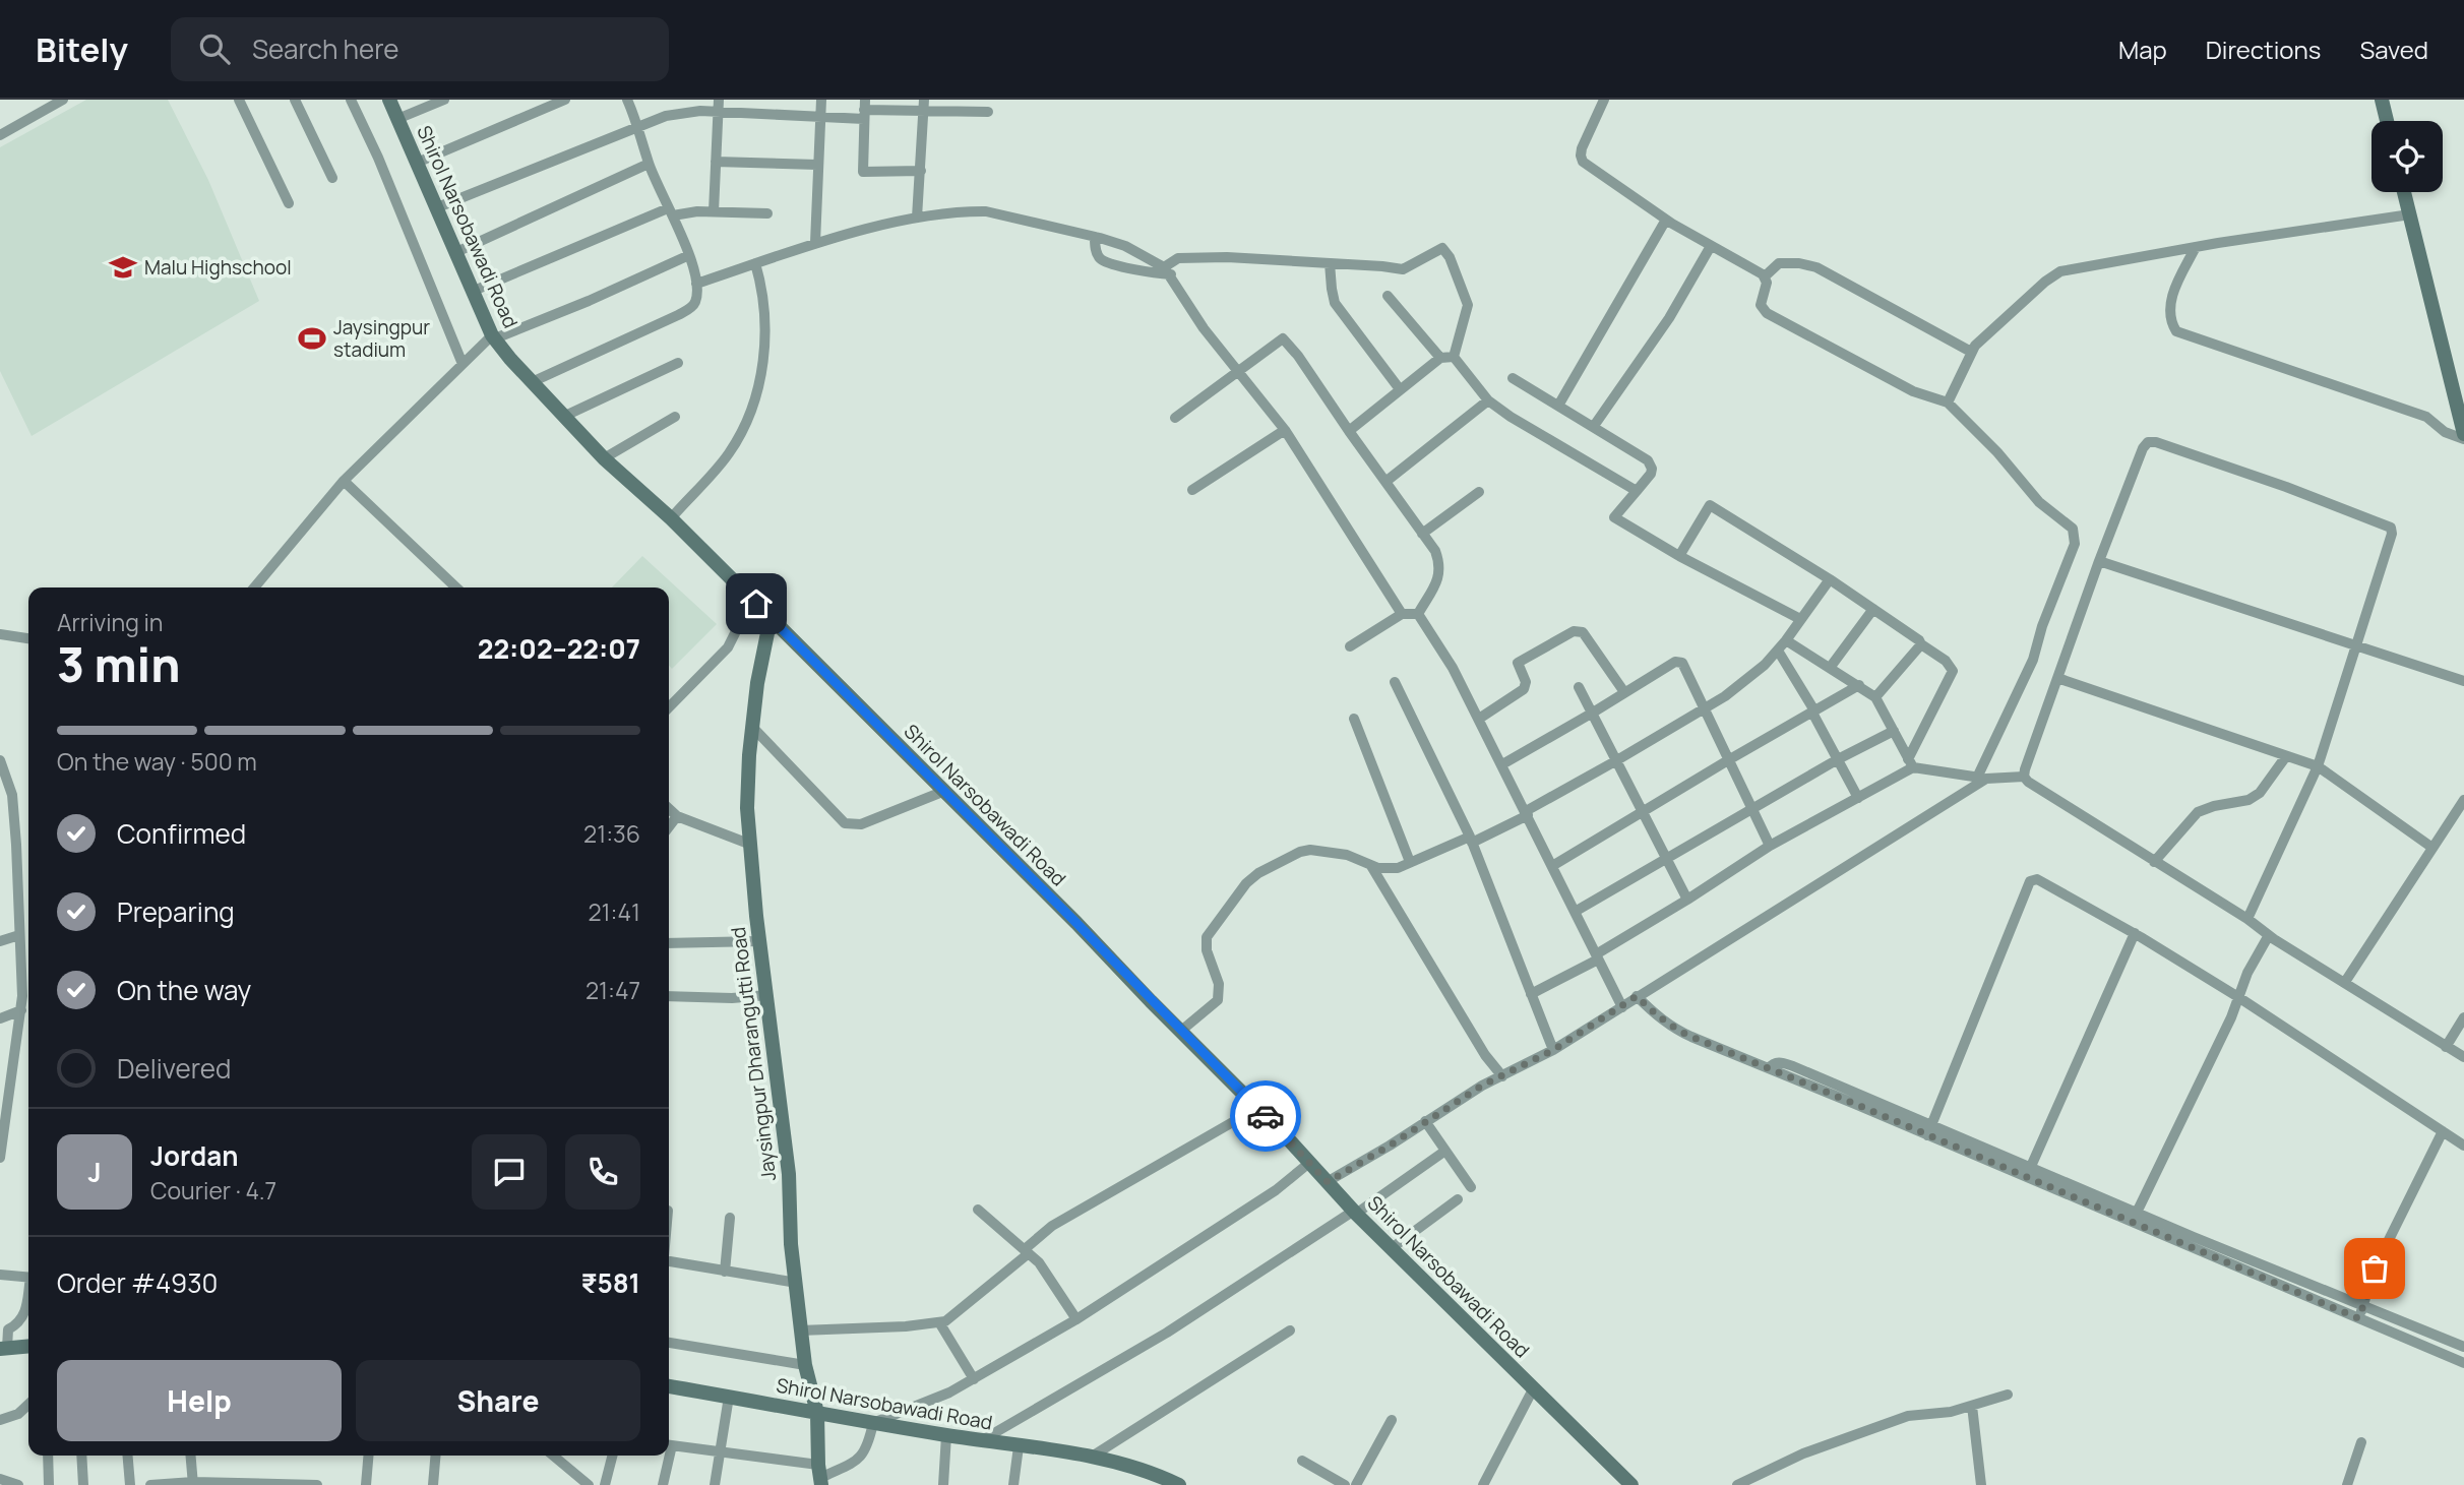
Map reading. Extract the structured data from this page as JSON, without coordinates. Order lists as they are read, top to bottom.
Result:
{
  "streets": {
    "main road": ["Shirol Narsobawadi Road", "Jaysingpur Dharangutti Road"]
  },
  "crossings": [
    ["Shirol Narsobawadi Road", "Jaysingpur Dharangutti Road"]
  ],
  "places": {
    "school or university": ["Malu Highschool"],
    "sports": ["Jaysingpur stadium"]
  },
  "page": {
    "header": "Bitely",
    "search": "Search here",
    "nav": ["Map", "Directions", "Saved"],
    "heading": ["3 min", "Arriving in", "22:02–22:07"],
    "panel": [
      "Jordan",
      "Courier · 4.7",
      "Order #4930",
      "₹581"
    ],
    "bar": "On the way · 500 m",
    "list": [
      ["Confirmed", "21:36"],
      ["Preparing", "21:41"],
      ["On the way", "21:47"],
      "Delivered"
    ],
    "round": "J",
    "buttons": ["Help", "Share"]
  }
}
